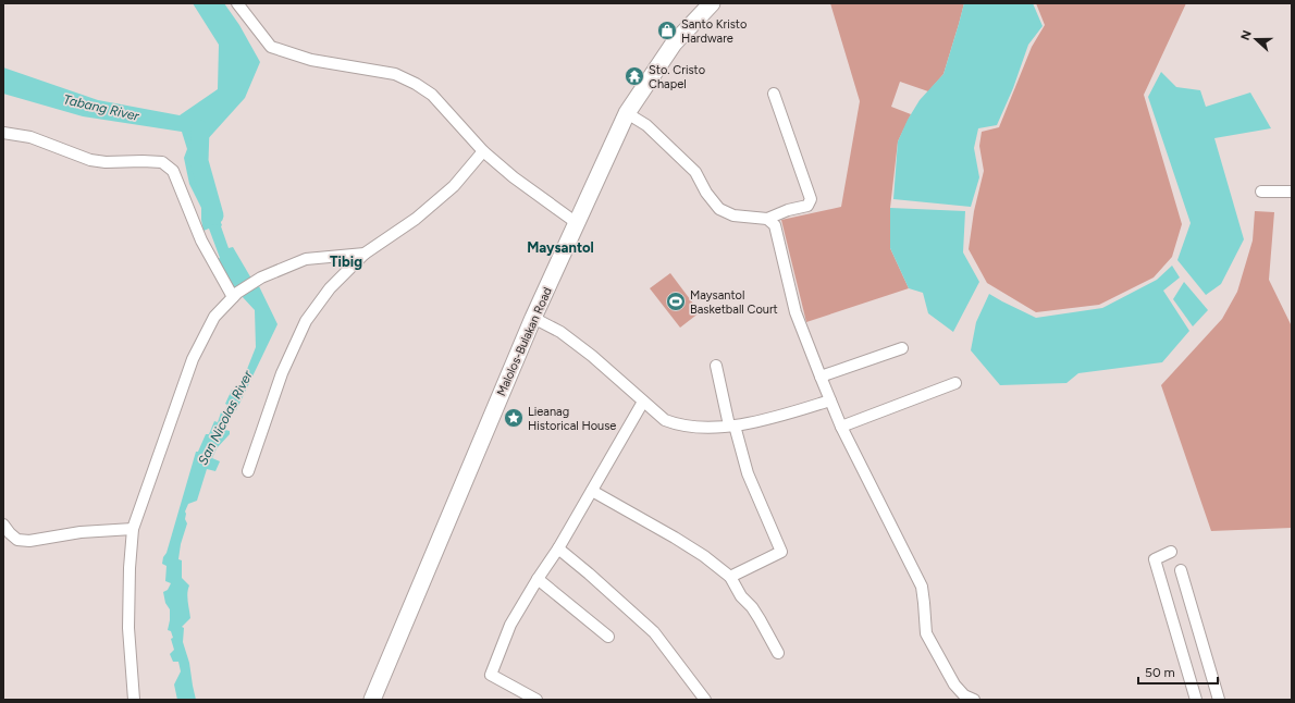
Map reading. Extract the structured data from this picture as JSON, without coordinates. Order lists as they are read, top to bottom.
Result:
{
  "streets": {
    "main road": ["Malolos-Bulakan Road"]
  },
  "districts": ["Maysantol", "Tibig"],
  "water": ["Tabang River", "San Nicolas River"],
  "places": {
    "shop": ["Santo Kristo Hardware"],
    "temple": ["Sto. Cristo Chapel"],
    "sports": ["Maysantol Basketball Court"],
    "place": ["Lieanag Historical House"]
  },
  "scale_bar": "50 m",
  "north": "left"
}
